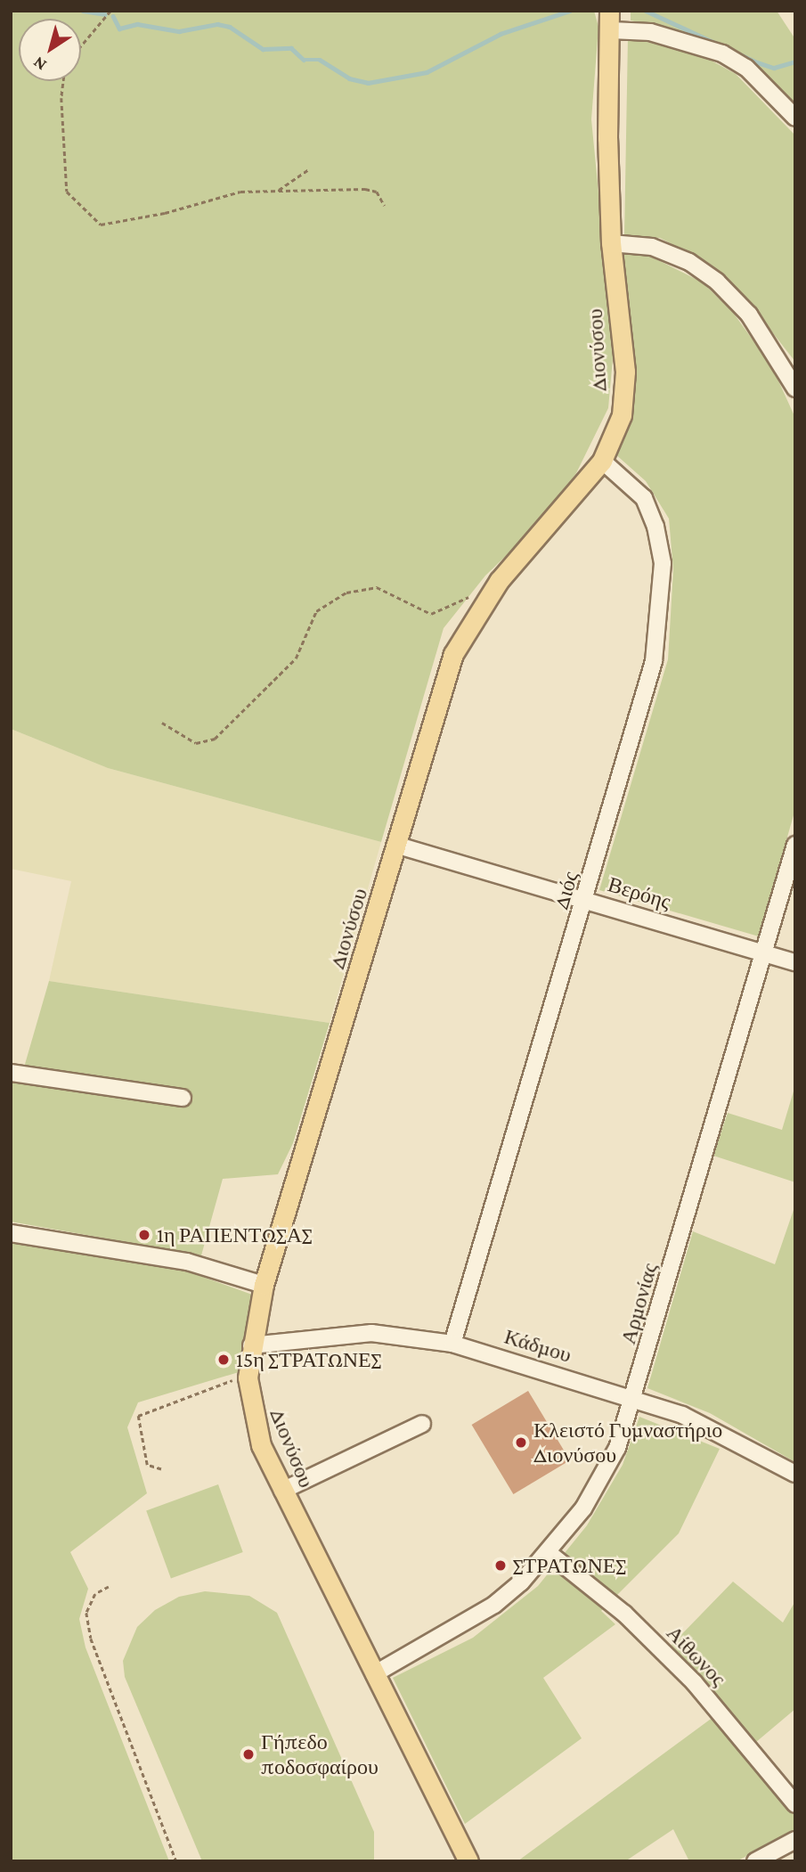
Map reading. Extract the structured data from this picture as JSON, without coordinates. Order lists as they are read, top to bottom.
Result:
{
  "streets": {
    "main road": ["Διονύσου"],
    "street": [
      "Διός",
      "Βερόης",
      "Αρμονίας",
      "Κάδμου",
      "Αίθωνος"
    ]
  },
  "crossings": [
    ["Διονύσου", "Διός"],
    ["Διονύσου", "Βερόης"],
    ["Διονύσου", "Αρμονίας"],
    ["Διονύσου", "Κάδμου"],
    ["Διός", "Βερόης"],
    ["Διός", "Κάδμου"],
    ["Βερόης", "Αρμονίας"],
    ["Αρμονίας", "Κάδμου"],
    ["Αρμονίας", "Αίθωνος"]
  ],
  "places": [
    "1η ΡΑΠΕΝΤΩΣΑΣ",
    "15η ΣΤΡΑΤΩΝΕΣ",
    "Κλειστό Γυμναστήριο Διονύσου",
    "ΣΤΡΑΤΩΝΕΣ",
    "Γήπεδο ποδοσφαίρου"
  ],
  "north": "bottom left"
}
